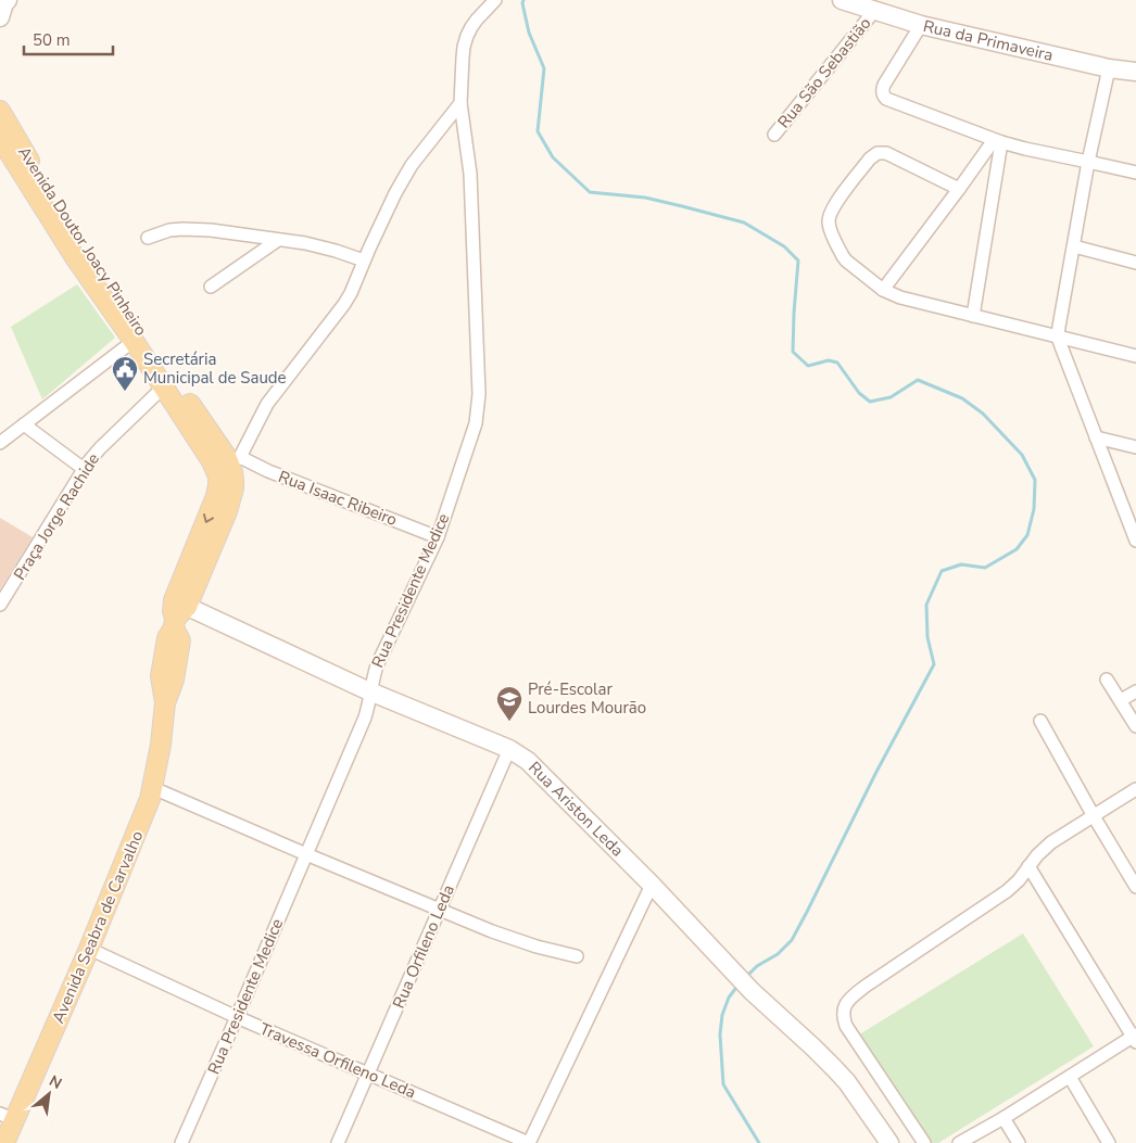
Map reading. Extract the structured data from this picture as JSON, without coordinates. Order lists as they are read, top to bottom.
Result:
{
  "streets": {
    "main road": ["Avenida Doutor Joacy Pinheiro", "Avenida Seabra de Carvalho"],
    "street": [
      "Rua da Primaveira",
      "Rua São Sebastião",
      "Rua Isaac Ribeiro",
      "Praça Jorge Rachide",
      "Rua Presidente Medice",
      "Rua Ariston Leda",
      "Rua Orfileno Leda",
      "Travessa Orfileno Leda"
    ]
  },
  "crossings": [
    ["Rua da Primaveira", "Rua São Sebastião"],
    ["Avenida Doutor Joacy Pinheiro", "Rua Isaac Ribeiro"],
    ["Avenida Doutor Joacy Pinheiro", "Praça Jorge Rachide"],
    ["Avenida Doutor Joacy Pinheiro", "Avenida Seabra de Carvalho"],
    ["Rua Isaac Ribeiro", "Rua Presidente Medice"],
    ["Rua Isaac Ribeiro", "Avenida Seabra de Carvalho"],
    ["Rua Presidente Medice", "Rua Ariston Leda"],
    ["Rua Presidente Medice", "Travessa Orfileno Leda"],
    ["Rua Ariston Leda", "Avenida Seabra de Carvalho"],
    ["Rua Ariston Leda", "Rua Orfileno Leda"],
    ["Avenida Seabra de Carvalho", "Travessa Orfileno Leda"],
    ["Rua Orfileno Leda", "Travessa Orfileno Leda"]
  ],
  "places": {
    "public building": ["Secretária Municipal de Saude"],
    "school or university": ["Pré-Escolar Lourdes Mourão"]
  },
  "scale_bar": "50 m",
  "north": "top right"
}
